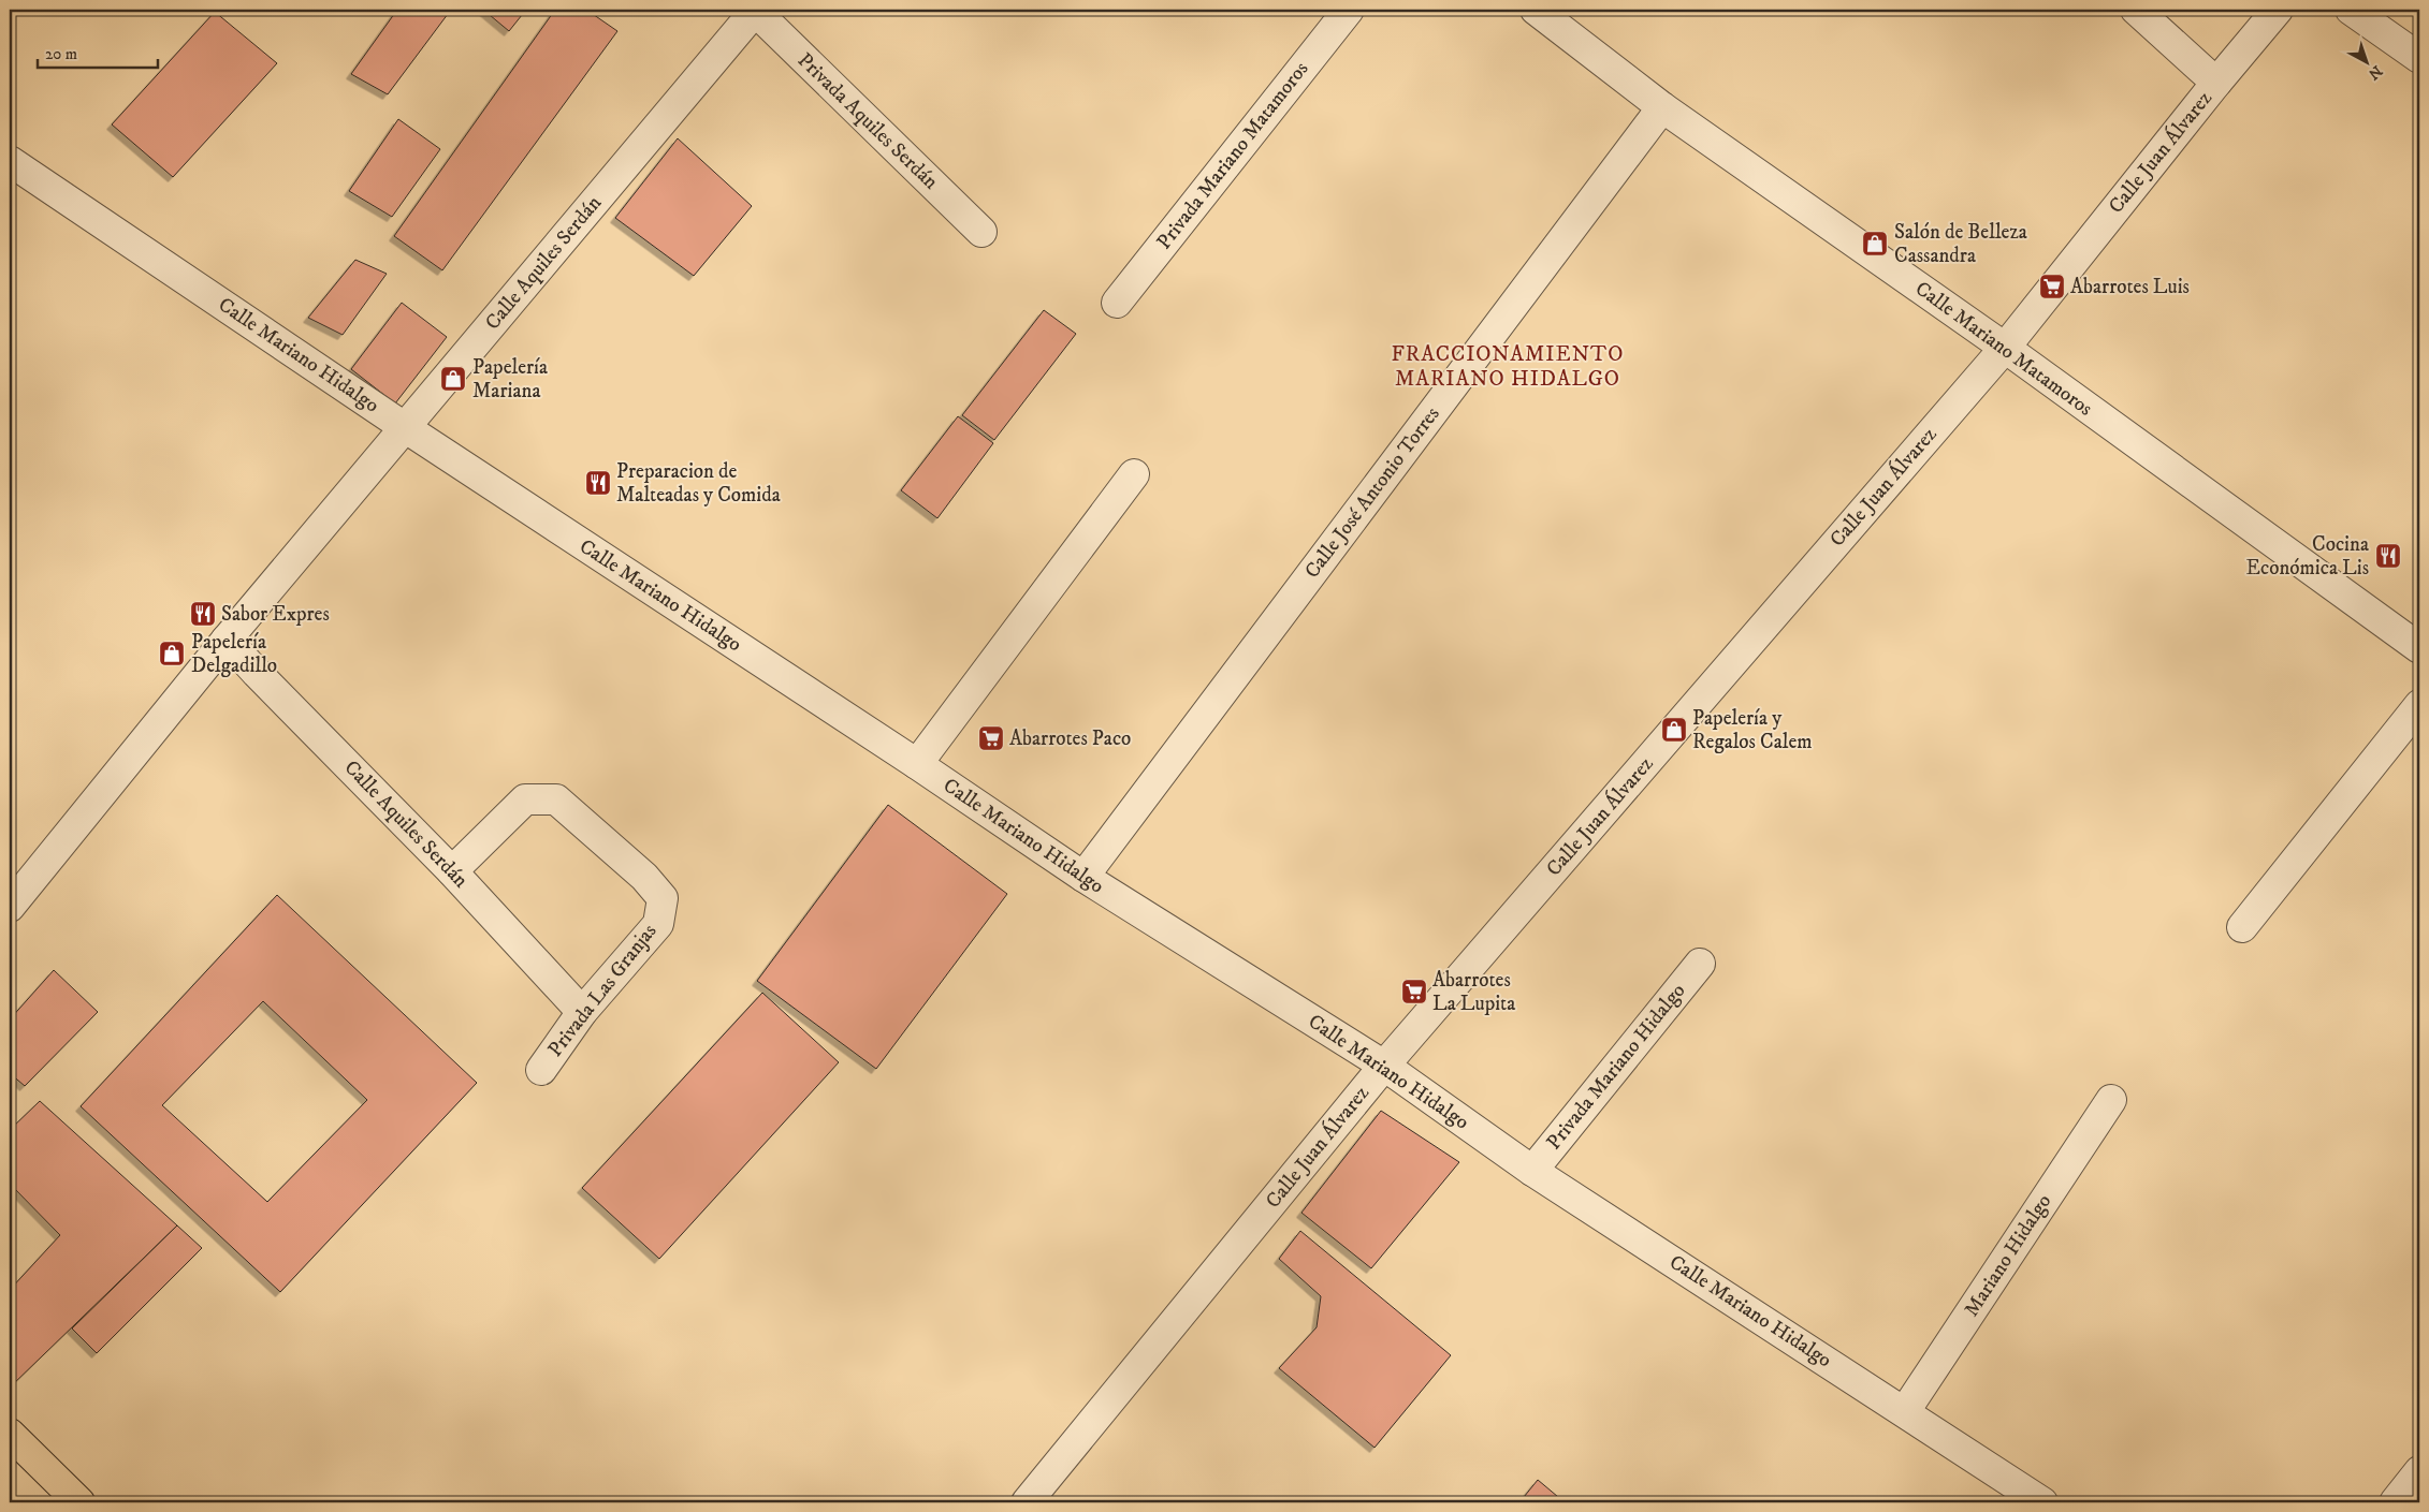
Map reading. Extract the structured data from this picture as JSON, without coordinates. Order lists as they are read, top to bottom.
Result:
{
  "streets": {
    "street": [
      "Privada Aquiles Serdán",
      "Calle Juan Álvarez",
      "Privada Mariano Matamoros",
      "Calle Aquiles Serdán",
      "Calle Mariano Matamoros",
      "Calle Mariano Hidalgo",
      "Calle José Antonio Torres",
      "Privada Las Granjas",
      "Privada Mariano Hidalgo",
      "Mariano Hidalgo"
    ]
  },
  "crossings": [
    ["Privada Aquiles Serdán", "Calle Aquiles Serdán"],
    ["Calle Juan Álvarez", "Calle Mariano Matamoros"],
    ["Calle Juan Álvarez", "Calle Mariano Hidalgo"],
    ["Calle Aquiles Serdán", "Calle Mariano Hidalgo"],
    ["Calle Aquiles Serdán", "Privada Las Granjas"],
    ["Calle Mariano Matamoros", "Calle José Antonio Torres"],
    ["Calle Mariano Hidalgo", "Calle José Antonio Torres"],
    ["Calle Mariano Hidalgo", "Privada Mariano Hidalgo"],
    ["Calle Mariano Hidalgo", "Mariano Hidalgo"]
  ],
  "districts": ["FRACCIONAMIENTO MARIANO HIDALGO"],
  "places": {
    "shop": [
      "Salón de Belleza Cassandra",
      "Papelería Mariana",
      "Papelería Delgadillo",
      "Papelería y Regalos Calem"
    ],
    "supermarket": ["Abarrotes Luis", "Abarrotes Paco", "Abarrotes La Lupita"],
    "restaurant": ["Preparacion de Malteadas y Comida", "Cocina Económica Lis", "Sabor Expres"]
  },
  "scale_bar": "20 m",
  "north": "bottom right"
}
